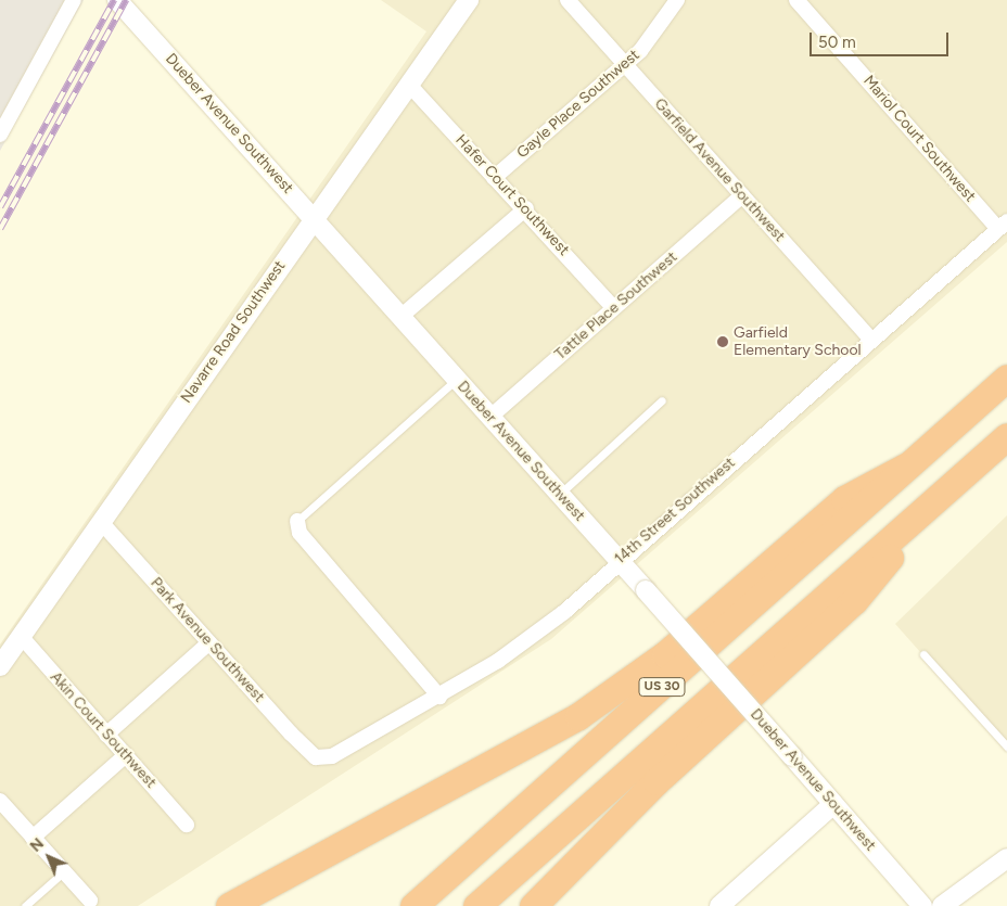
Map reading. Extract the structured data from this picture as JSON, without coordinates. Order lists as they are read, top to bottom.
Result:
{
  "streets": {
    "highway": ["US 30"],
    "street": [
      "Gayle Place Southwest",
      "Dueber Avenue Southwest",
      "Mariol Court Southwest",
      "Garfield Avenue Southwest",
      "Hafer Court Southwest",
      "Tattle Place Southwest",
      "Navarre Road Southwest",
      "14th Street Southwest",
      "Park Avenue Southwest",
      "Akin Court Southwest"
    ]
  },
  "crossings": [
    ["Gayle Place Southwest", "Garfield Avenue Southwest"],
    ["Gayle Place Southwest", "Hafer Court Southwest"],
    ["Dueber Avenue Southwest", "Tattle Place Southwest"],
    ["Dueber Avenue Southwest", "Navarre Road Southwest"],
    ["Dueber Avenue Southwest", "14th Street Southwest"],
    ["Mariol Court Southwest", "14th Street Southwest"],
    ["Garfield Avenue Southwest", "Tattle Place Southwest"],
    ["Garfield Avenue Southwest", "14th Street Southwest"],
    ["Hafer Court Southwest", "Tattle Place Southwest"],
    ["Hafer Court Southwest", "Navarre Road Southwest"],
    ["Navarre Road Southwest", "Park Avenue Southwest"],
    ["Navarre Road Southwest", "Akin Court Southwest"],
    ["14th Street Southwest", "Park Avenue Southwest"]
  ],
  "places": ["Garfield Elementary School"],
  "scale_bar": "50 m",
  "north": "top left"
}
